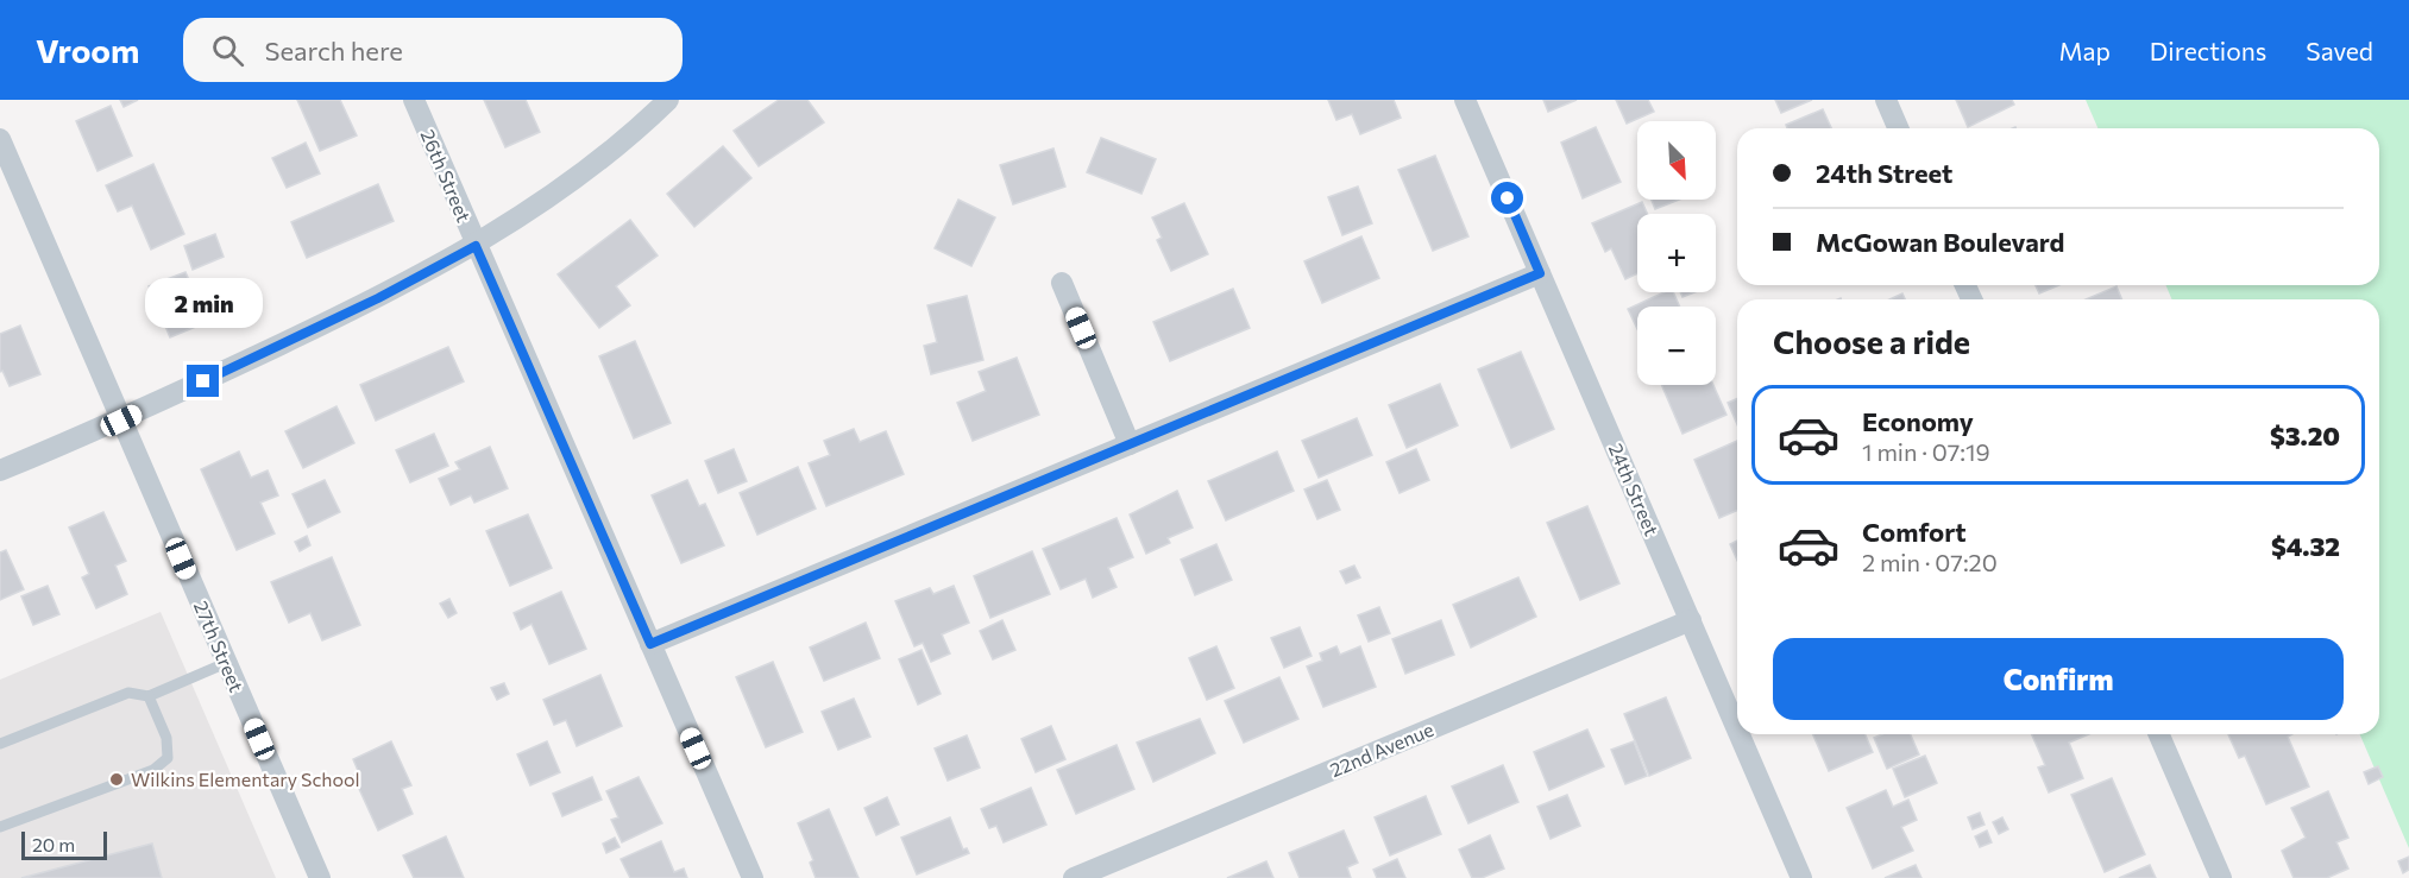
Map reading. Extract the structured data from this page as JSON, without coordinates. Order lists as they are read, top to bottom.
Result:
{
  "streets": {
    "street": [
      "26th Street",
      "24th Street",
      "27th Street",
      "22nd Avenue"
    ]
  },
  "crossings": [
    ["24th Street", "22nd Avenue"]
  ],
  "places": ["Wilkins Elementary School"],
  "scale_bar": "20 m",
  "north": "bottom right",
  "page": {
    "header": "Vroom",
    "search": "Search here",
    "nav": ["Map", "Directions", "Saved"],
    "map_buttons": ["+", "−"],
    "banner": ["24th Street", "McGowan Boulevard"],
    "bubble": "2 min",
    "heading": "Choose a ride",
    "list": [
      {
        "name": "Economy",
        "note": "1 min · 07:19",
        "value": "$3.20"
      },
      {
        "name": "Comfort",
        "note": "2 min · 07:20",
        "value": "$4.32"
      }
    ],
    "buttons": "Confirm",
    "scale": "20 m"
  }
}
